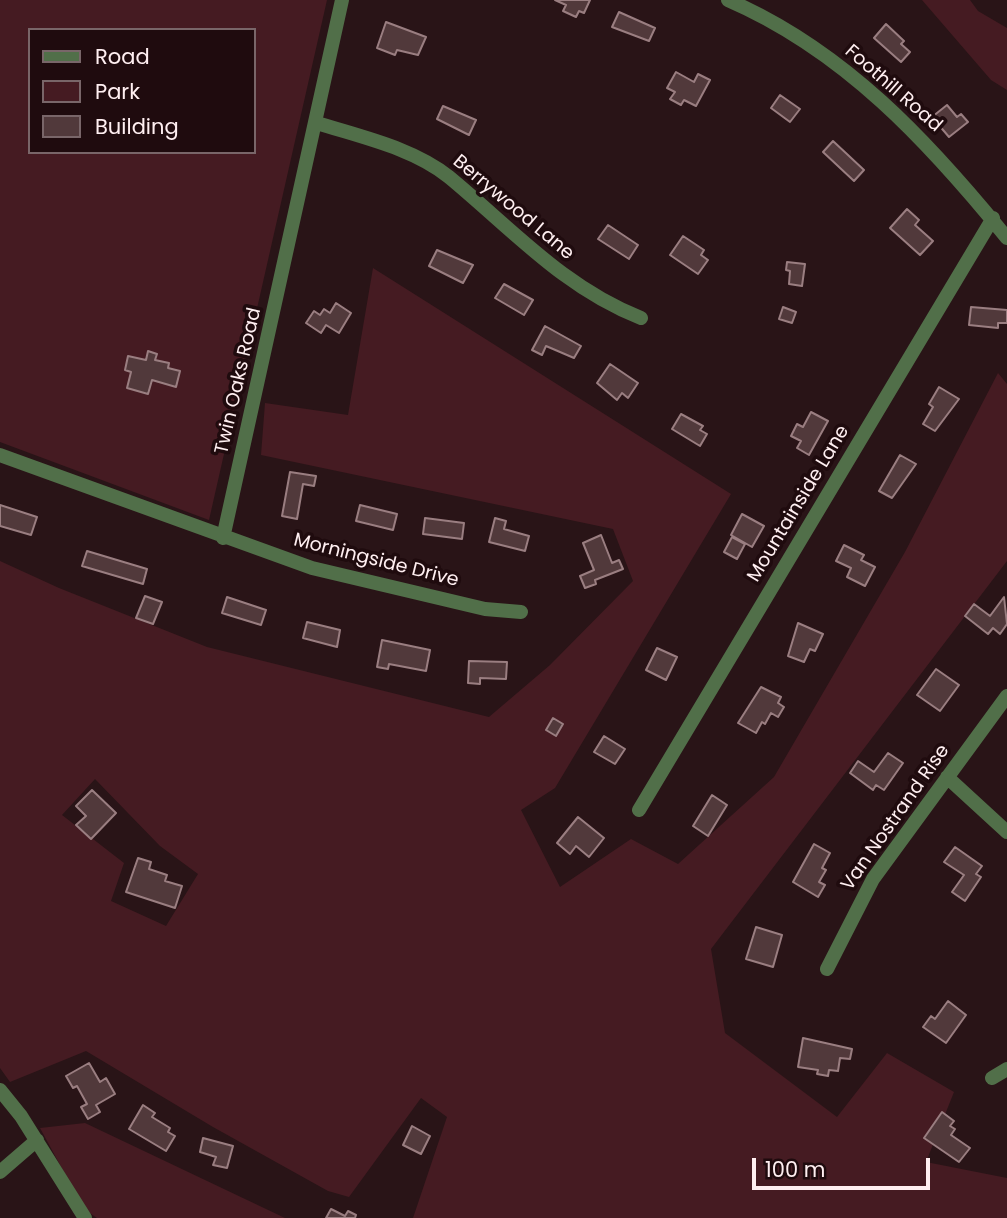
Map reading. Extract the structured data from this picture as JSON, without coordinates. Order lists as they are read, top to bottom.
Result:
{
  "streets": {
    "street": [
      "Foothill Road",
      "Berrywood Lane",
      "Twin Oaks Road",
      "Mountainside Lane",
      "Morningside Drive",
      "Van Nostrand Rise"
    ]
  },
  "crossings": [
    ["Foothill Road", "Mountainside Lane"],
    ["Berrywood Lane", "Twin Oaks Road"],
    ["Twin Oaks Road", "Morningside Drive"]
  ],
  "legend": ["Road", "Park", "Building"],
  "scale_bar": "100 m"
}
